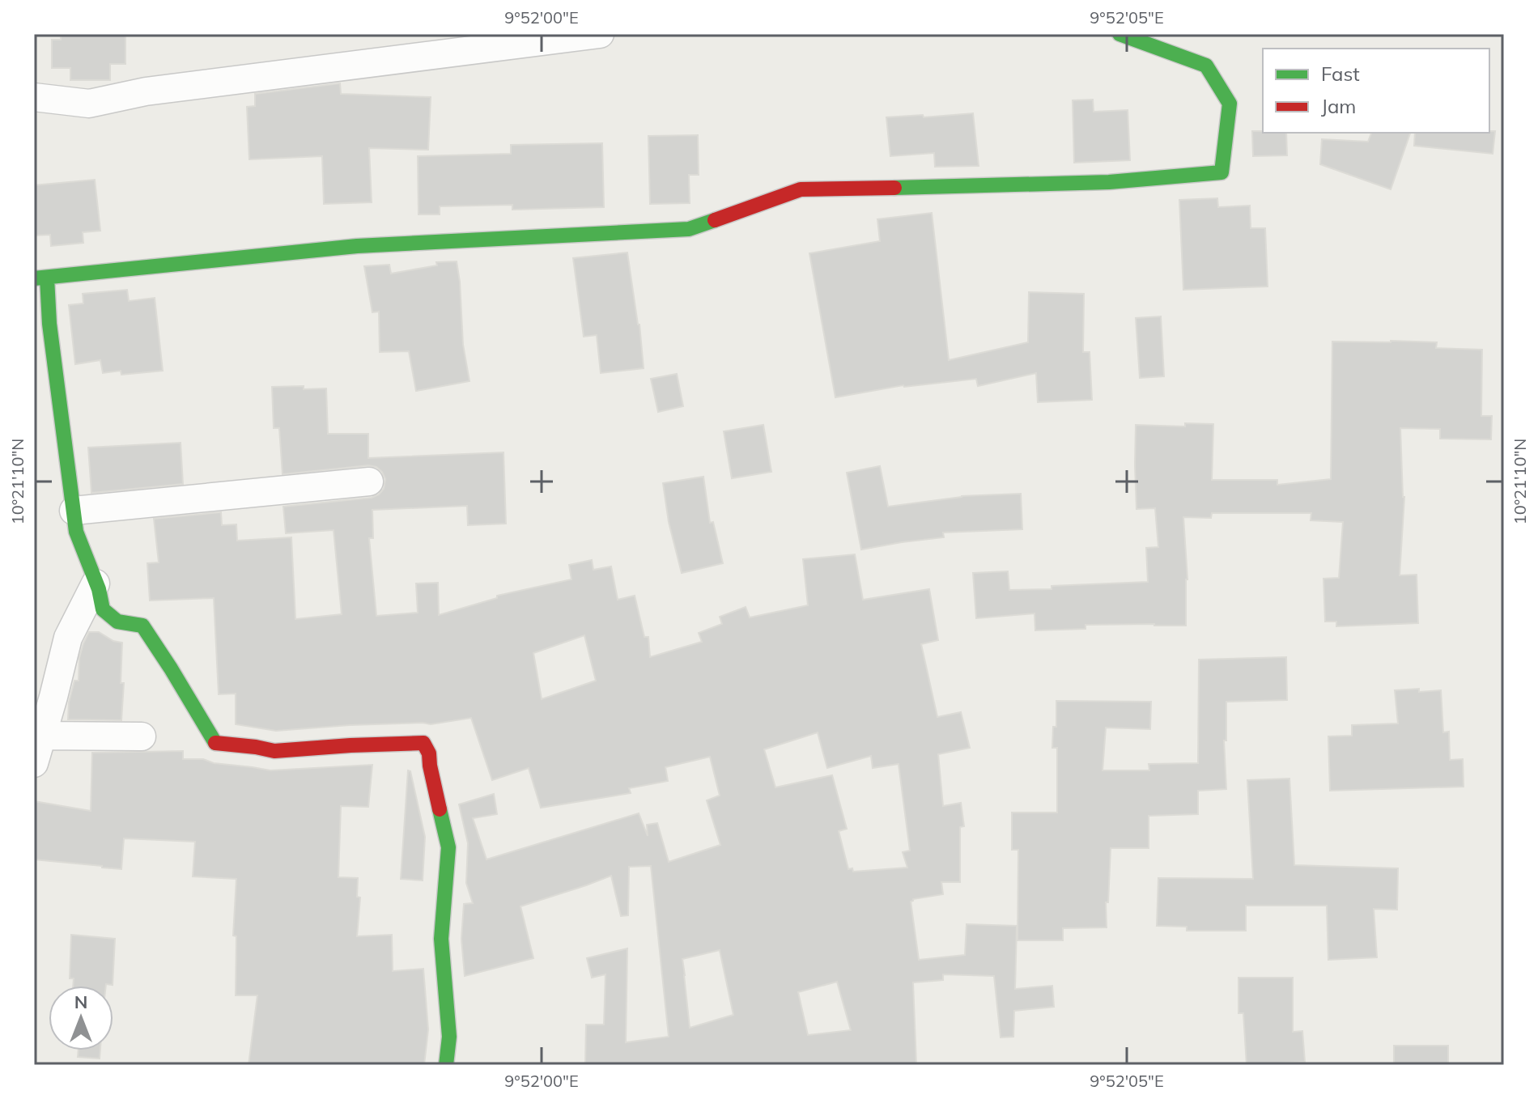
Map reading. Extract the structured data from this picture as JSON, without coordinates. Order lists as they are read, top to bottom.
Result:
{
  "legend": ["Fast", "Jam"],
  "north": "top",
  "coordinates": ["9°52'00\"E", "9°52'05\"E", "10°21'10\"N"]
}
